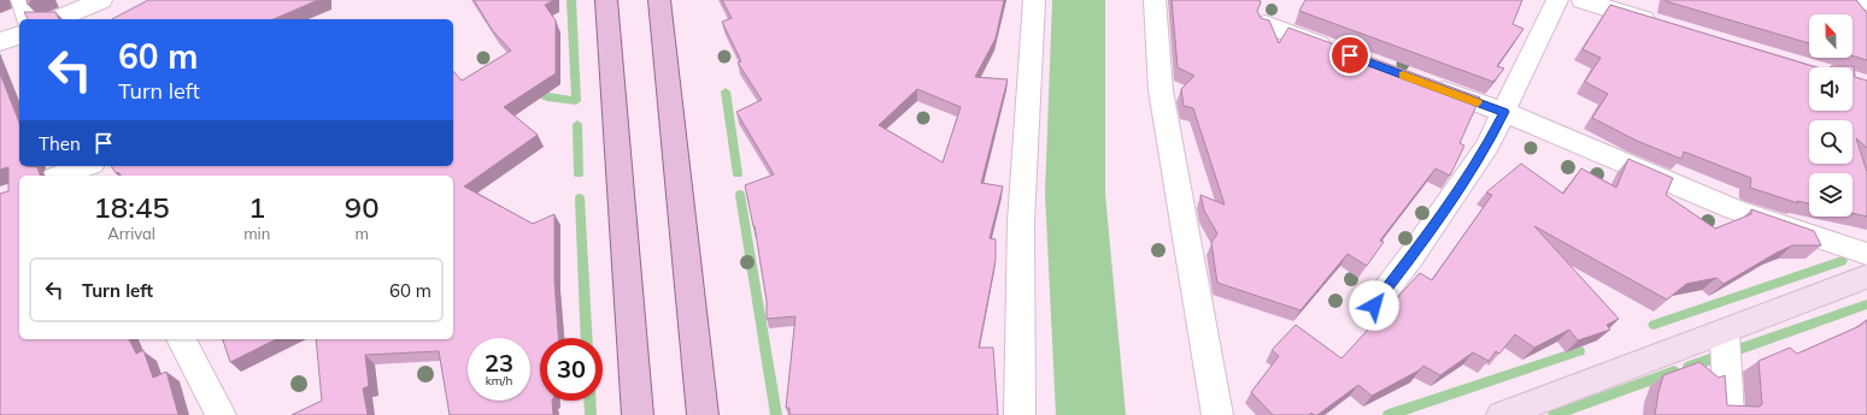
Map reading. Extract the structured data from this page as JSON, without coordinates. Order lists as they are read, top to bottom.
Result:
{
  "north": "top",
  "page": {
    "turn": ["60 m", "Turn left"],
    "then": "Then",
    "eta": [
      "18:45",
      "Arrival",
      "1",
      "min",
      "90",
      "m"
    ],
    "list": [
      {
        "name": "Turn left",
        "value": "60 m"
      }
    ],
    "speed": "23 km/h",
    "limit": "30"
  }
}
